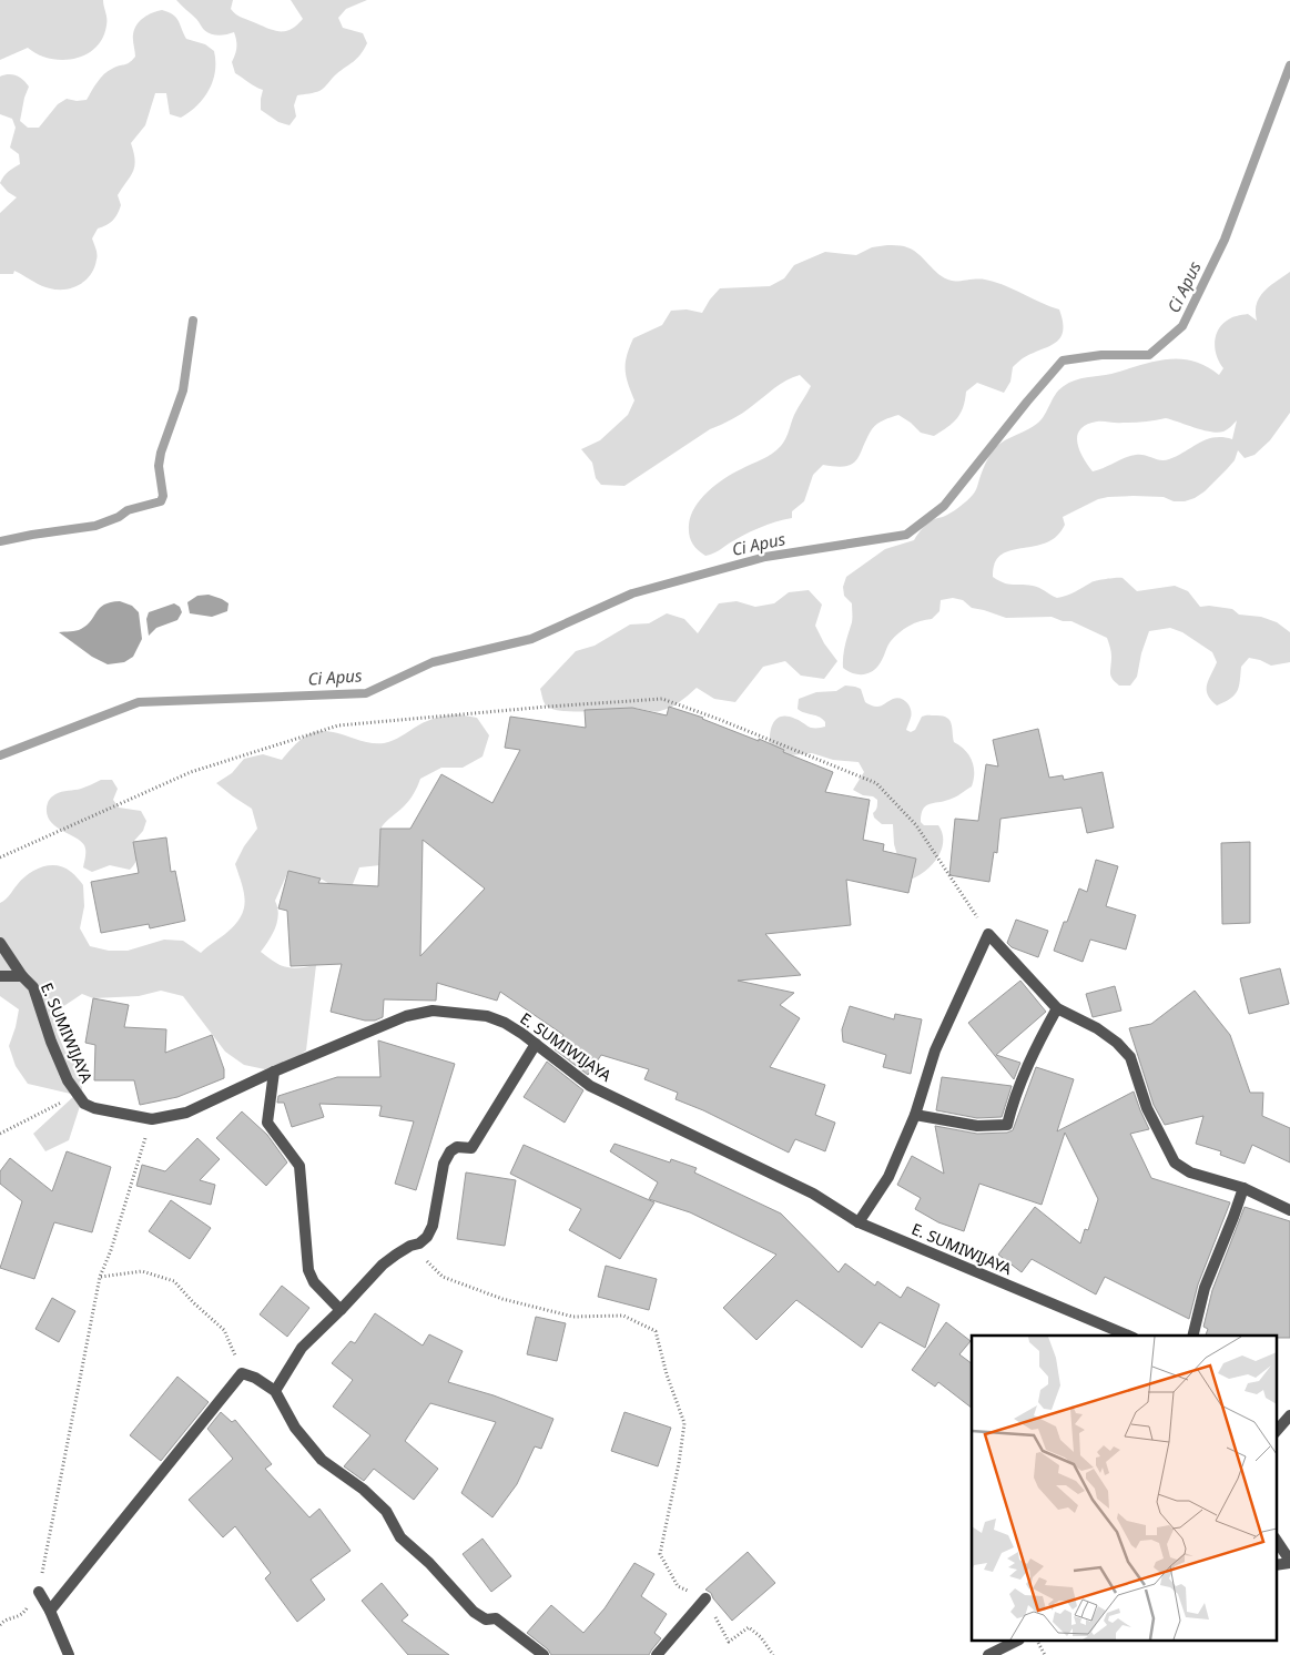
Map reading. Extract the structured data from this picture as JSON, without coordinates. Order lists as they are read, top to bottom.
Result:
{
  "streets": {
    "street": ["E. SUMIWIJAYA"]
  },
  "water": ["Ci Apus"]
}
